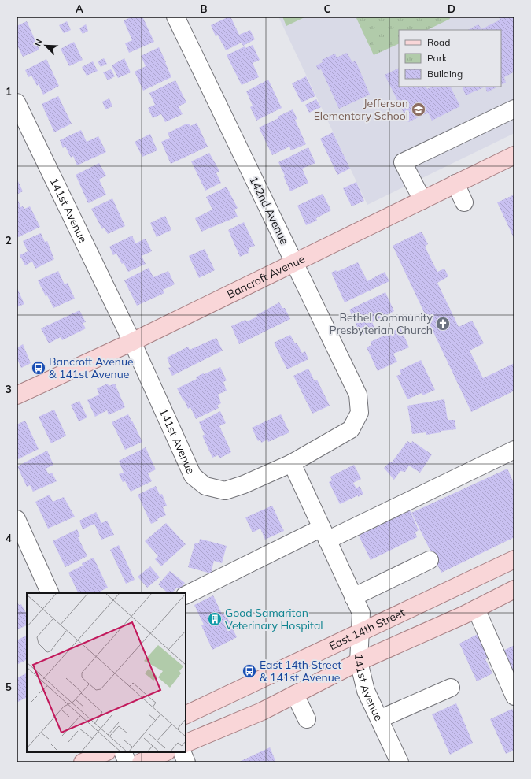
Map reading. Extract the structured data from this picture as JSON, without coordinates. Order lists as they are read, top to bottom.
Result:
{
  "streets": {
    "main road": ["Bancroft Avenue", "East 14th Street"],
    "street": ["141st Avenue", "142nd Avenue"]
  },
  "crossings": [
    ["141st Avenue", "142nd Avenue"],
    ["141st Avenue", "Bancroft Avenue"],
    ["141st Avenue", "East 14th Street"],
    ["142nd Avenue", "Bancroft Avenue"]
  ],
  "places": {
    "school or university": ["Jefferson Elementary School"],
    "church": ["Bethel Community Presbyterian Church"],
    "bus stop": ["Bancroft Avenue & 141st Avenue", "East 14th Street & 141st Avenue"],
    "building": ["Good Samaritan Veterinary Hospital"]
  },
  "legend": ["Road", "Park", "Building"],
  "north": "top left",
  "grid": {
    "columns": [
      "A",
      "B",
      "C",
      "D"
    ],
    "rows": [
      "1",
      "2",
      "3",
      "4",
      "5"
    ]
  }
}
